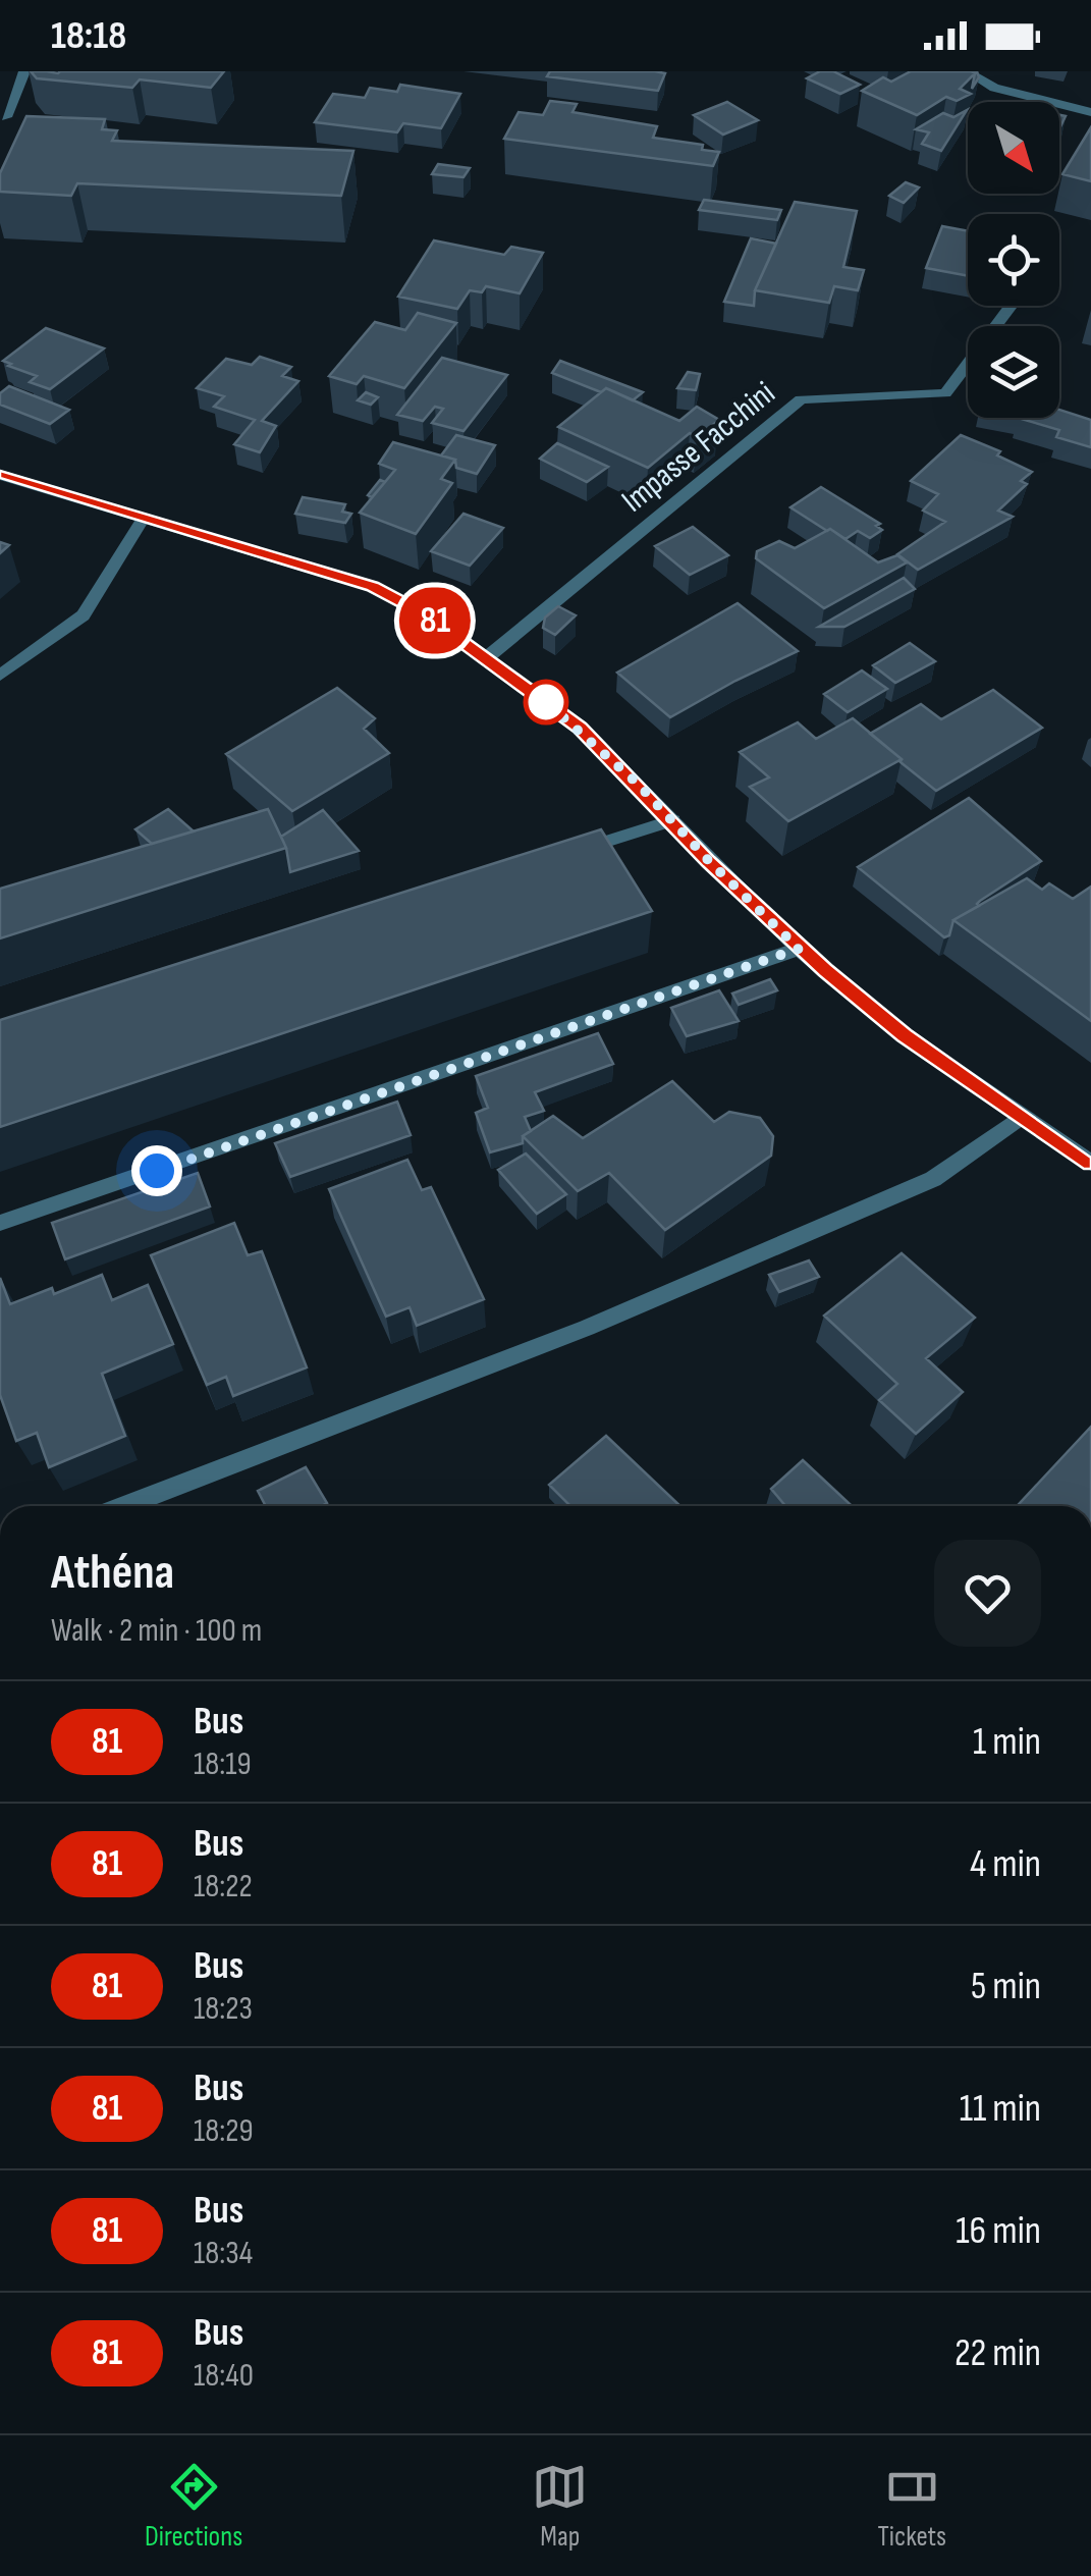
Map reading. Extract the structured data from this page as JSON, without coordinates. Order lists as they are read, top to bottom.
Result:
{
  "streets": {
    "street": ["Impasse Facchini"]
  },
  "lines": ["bus line 81"],
  "north": "bottom right",
  "page": {
    "status": "18:18",
    "on_map": "81",
    "heading": ["Athéna", "Walk · 2 min · 100 m"],
    "list": [
      {
        "mark": "81",
        "name": "Bus",
        "note": "18:19",
        "value": "1 min"
      },
      {
        "mark": "81",
        "name": "Bus",
        "note": "18:22",
        "value": "4 min"
      },
      {
        "mark": "81",
        "name": "Bus",
        "note": "18:23",
        "value": "5 min"
      },
      {
        "mark": "81",
        "name": "Bus",
        "note": "18:29",
        "value": "11 min"
      },
      {
        "mark": "81",
        "name": "Bus",
        "note": "18:34",
        "value": "16 min"
      },
      {
        "mark": "81",
        "name": "Bus",
        "note": "18:40",
        "value": "22 min"
      }
    ],
    "tabs": ["Directions", "Map", "Tickets"]
  }
}
